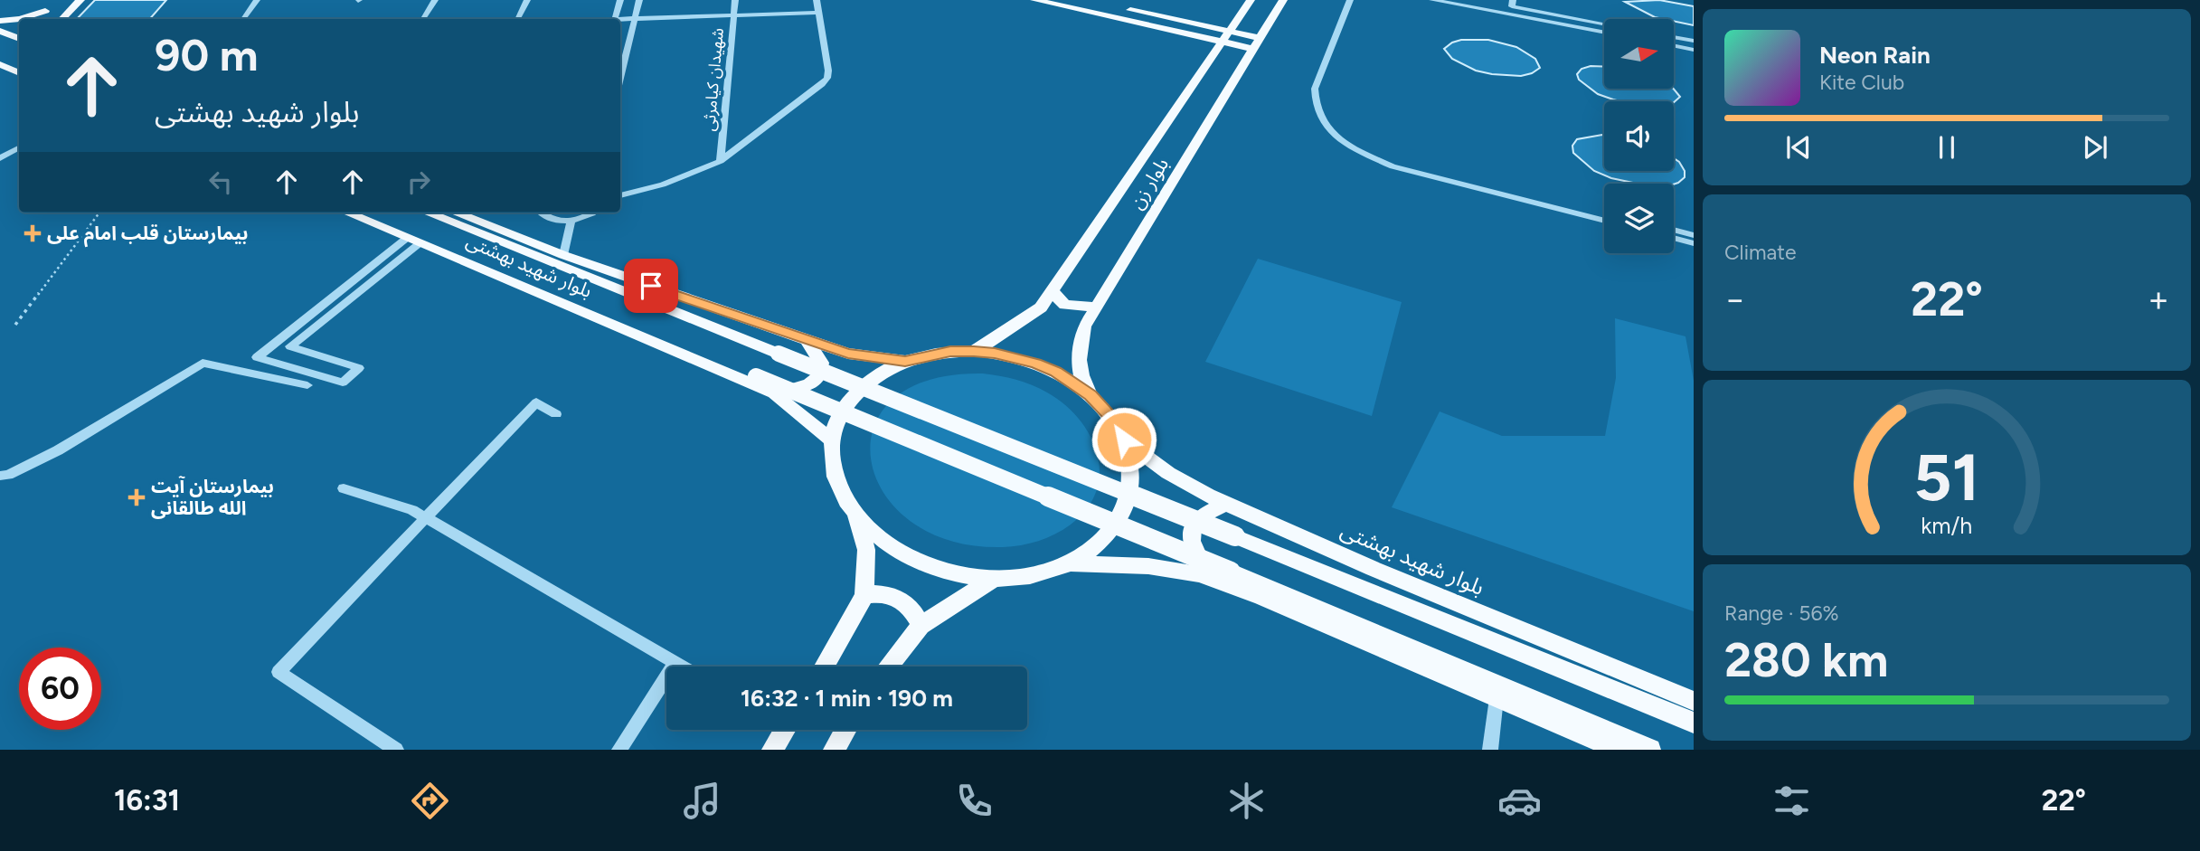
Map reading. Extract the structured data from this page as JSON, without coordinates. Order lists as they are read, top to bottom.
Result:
{
  "streets": {
    "main road": ["بلوار زن", "بلوار شهید بهشتی"],
    "street": ["شهیدان کیامرثی"]
  },
  "places": {
    "health": ["بیمارستان قلب امام علی", "بیمارستان آیت الله طالقانی"]
  },
  "north": "right",
  "page": {
    "turn": ["90 m", "بلوار شهید بهشتی"],
    "song": ["Neon Rain", "Kite Club"],
    "tile": [
      "Climate",
      ["Range · 56%", "280 km"]
    ],
    "heat": ["−", "22°", "+"],
    "limit": "60",
    "trip": "16:32 · 1 min · 190 m",
    "tabs": ["16:31", "22°"],
    "gauge": ["51", "km/h"]
  }
}
